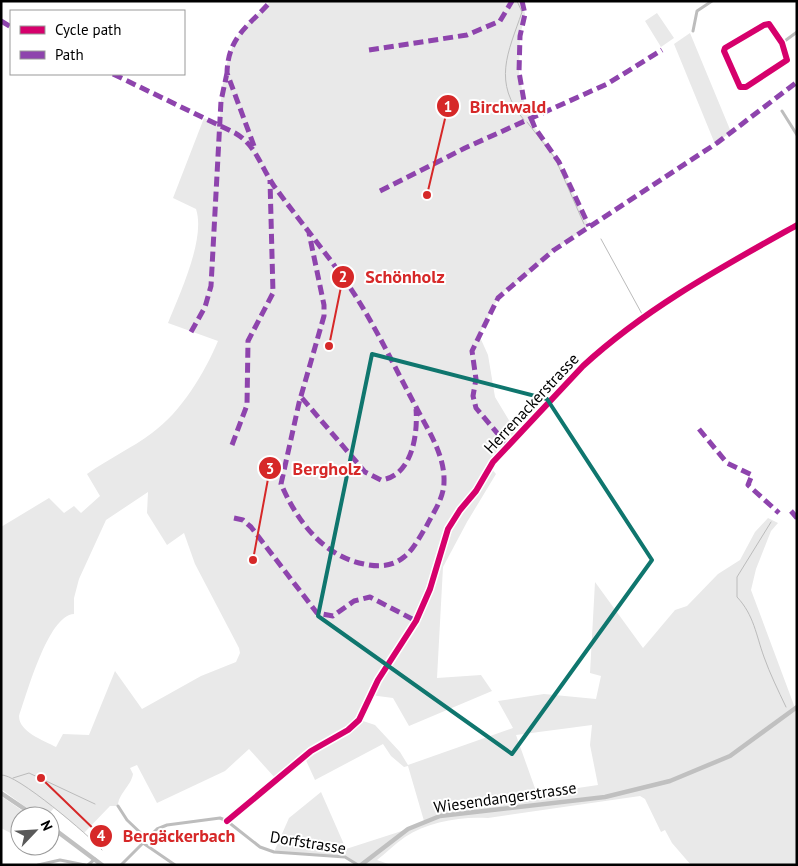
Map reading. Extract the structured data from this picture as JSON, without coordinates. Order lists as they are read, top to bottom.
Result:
{
  "streets": {
    "main road": ["Wiesendangerstrasse"],
    "street": ["Herrenackerstrasse", "Dorfstrasse"]
  },
  "crossings": [
    ["Herrenackerstrasse", "Dorfstrasse"],
    ["Wiesendangerstrasse", "Dorfstrasse"]
  ],
  "places": [
    "Birchwald",
    "Schönholz",
    "Bergholz",
    "Bergäckerbach"
  ],
  "legend": ["Cycle path", "Path"],
  "north": "top right"
}
